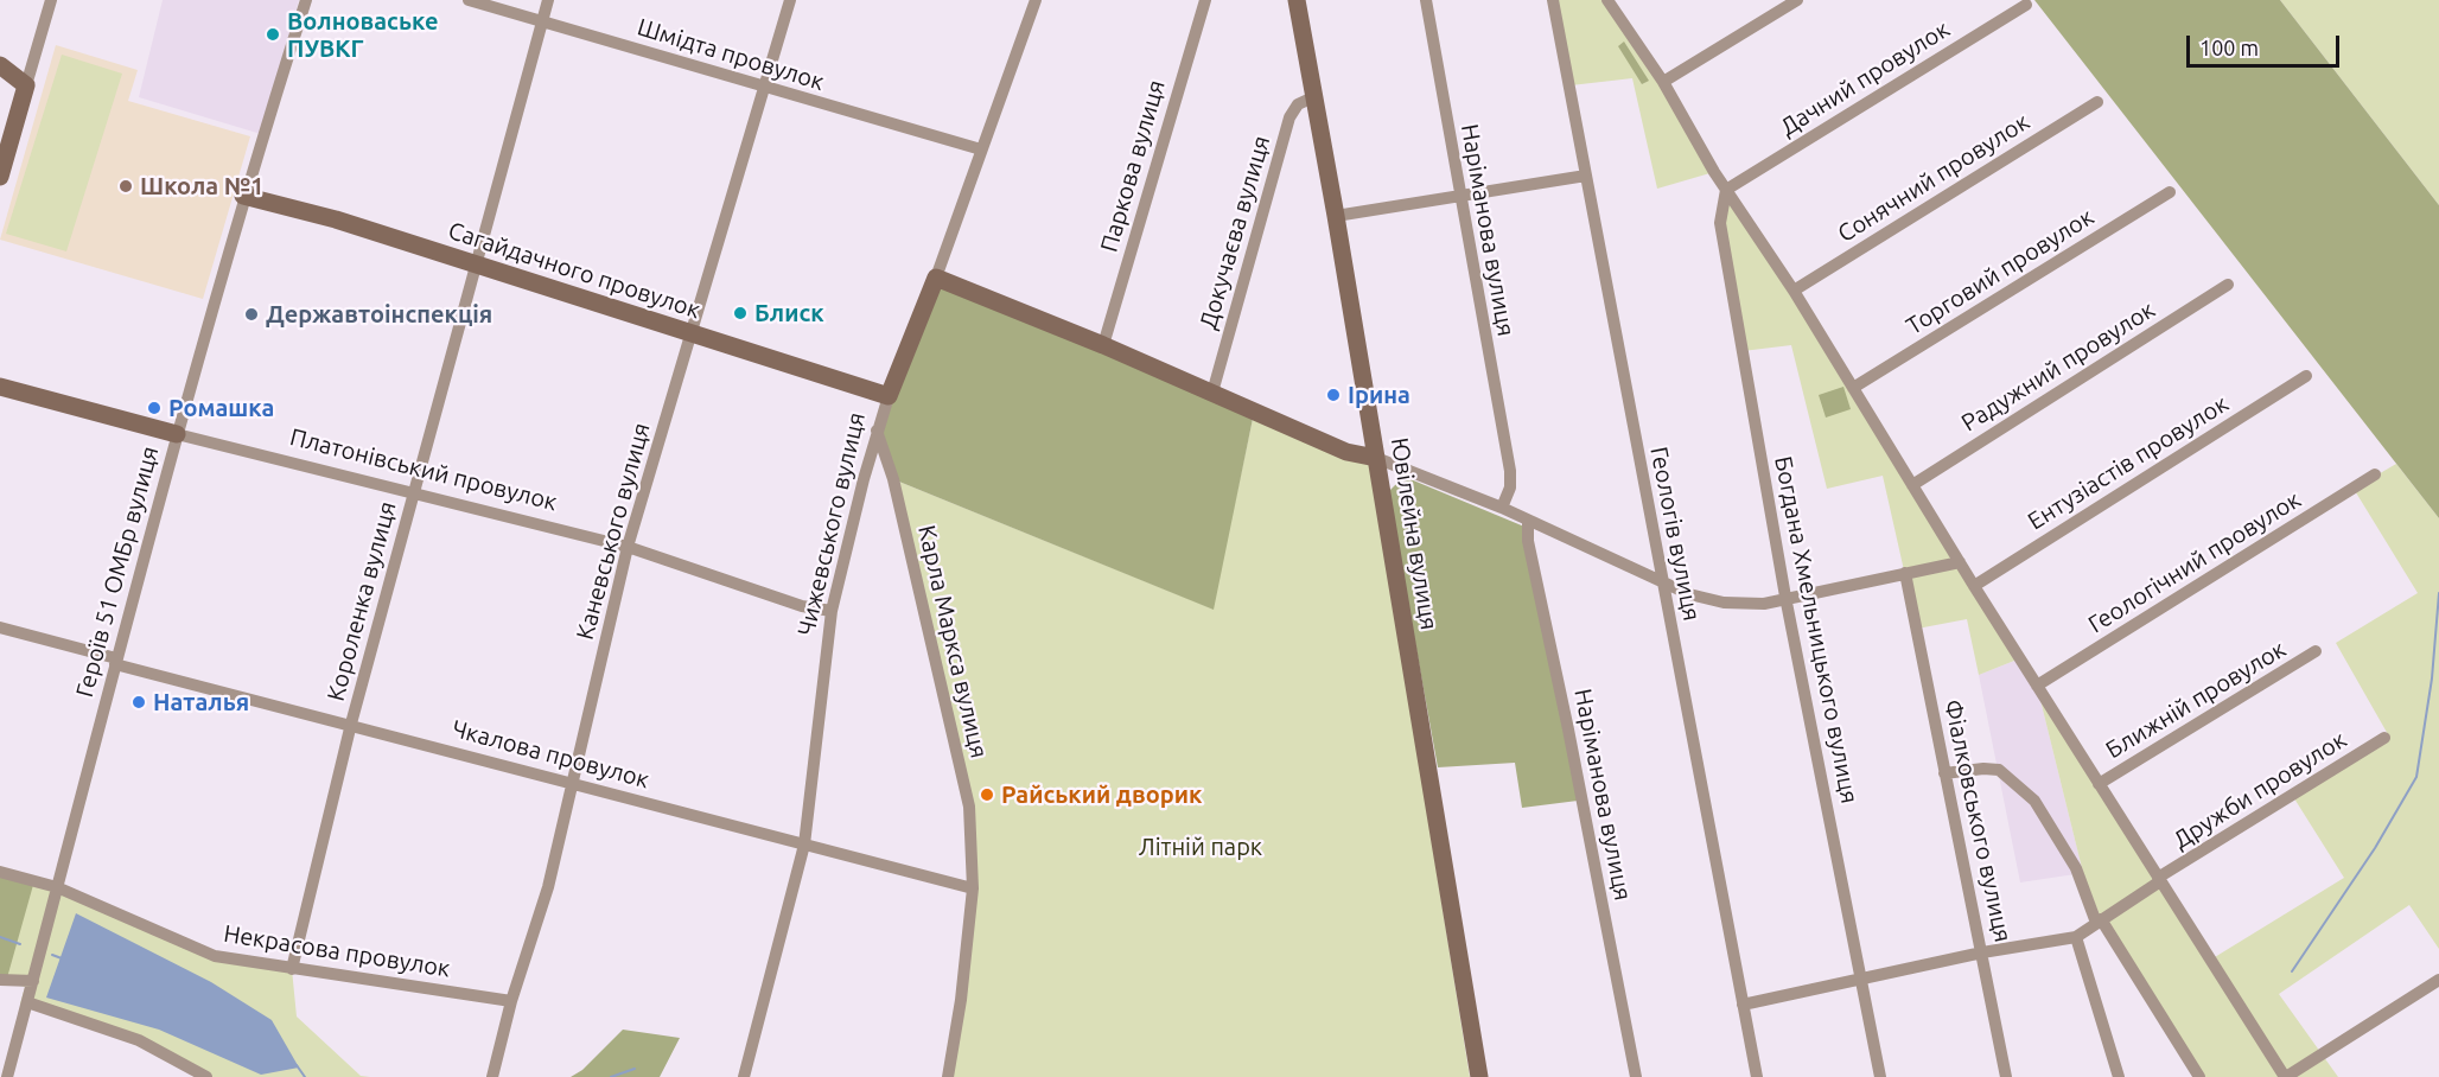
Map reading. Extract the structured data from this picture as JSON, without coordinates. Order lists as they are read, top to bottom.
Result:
{
  "streets": {
    "street": [
      "Шмідта провулок",
      "Дачний провулок",
      "Паркова вулиця",
      "Сонячний провулок",
      "Наріманова вулиця",
      "Докучаєва вулиця",
      "Сагайдачного провулок",
      "Торговий провулок",
      "Радужний провулок",
      "Ентузіастів провулок",
      "Платонівський провулок",
      "Чижевського вулиця",
      "Каневського вулиця",
      "Ювілейна вулиця",
      "Геологів вулиця",
      "Геологічний провулок",
      "Героїв 51 ОМБр вулиця",
      "Короленка вулиця",
      "Богдана Хмельницького вулиця",
      "Карла Маркса вулиця",
      "Ближній провулок",
      "Чкалова провулок",
      "Дружби провулок",
      "Фіалковського вулиця",
      "Некрасова провулок"
    ]
  },
  "crossings": [
    ["Шмідта провулок", "Чижевського вулиця"],
    ["Шмідта провулок", "Каневського вулиця"],
    ["Шмідта провулок", "Короленка вулиця"],
    ["Дачний провулок", "Богдана Хмельницького вулиця"],
    ["Докучаєва вулиця", "Ювілейна вулиця"],
    ["Сагайдачного провулок", "Чижевського вулиця"],
    ["Сагайдачного провулок", "Каневського вулиця"],
    ["Сагайдачного провулок", "Героїв 51 ОМБр вулиця"],
    ["Сагайдачного провулок", "Короленка вулиця"],
    ["Платонівський провулок", "Чижевського вулиця"],
    ["Платонівський провулок", "Каневського вулиця"],
    ["Платонівський провулок", "Героїв 51 ОМБр вулиця"],
    ["Платонівський провулок", "Короленка вулиця"],
    ["Чижевського вулиця", "Карла Маркса вулиця"],
    ["Чижевського вулиця", "Чкалова провулок"],
    ["Каневського вулиця", "Чкалова провулок"],
    ["Каневського вулиця", "Некрасова провулок"],
    ["Героїв 51 ОМБр вулиця", "Чкалова провулок"],
    ["Героїв 51 ОМБр вулиця", "Некрасова провулок"],
    ["Короленка вулиця", "Чкалова провулок"],
    ["Короленка вулиця", "Некрасова провулок"],
    ["Карла Маркса вулиця", "Чкалова провулок"]
  ],
  "parks": ["Літній парк"],
  "places": [
    "Волноваське ПУВКГ",
    "Школа №1",
    "Блиск",
    "Державтоінспекція",
    "Ірина",
    "Ромашка",
    "Наталья",
    "Райський дворик"
  ],
  "scale_bar": "100 m"
}
